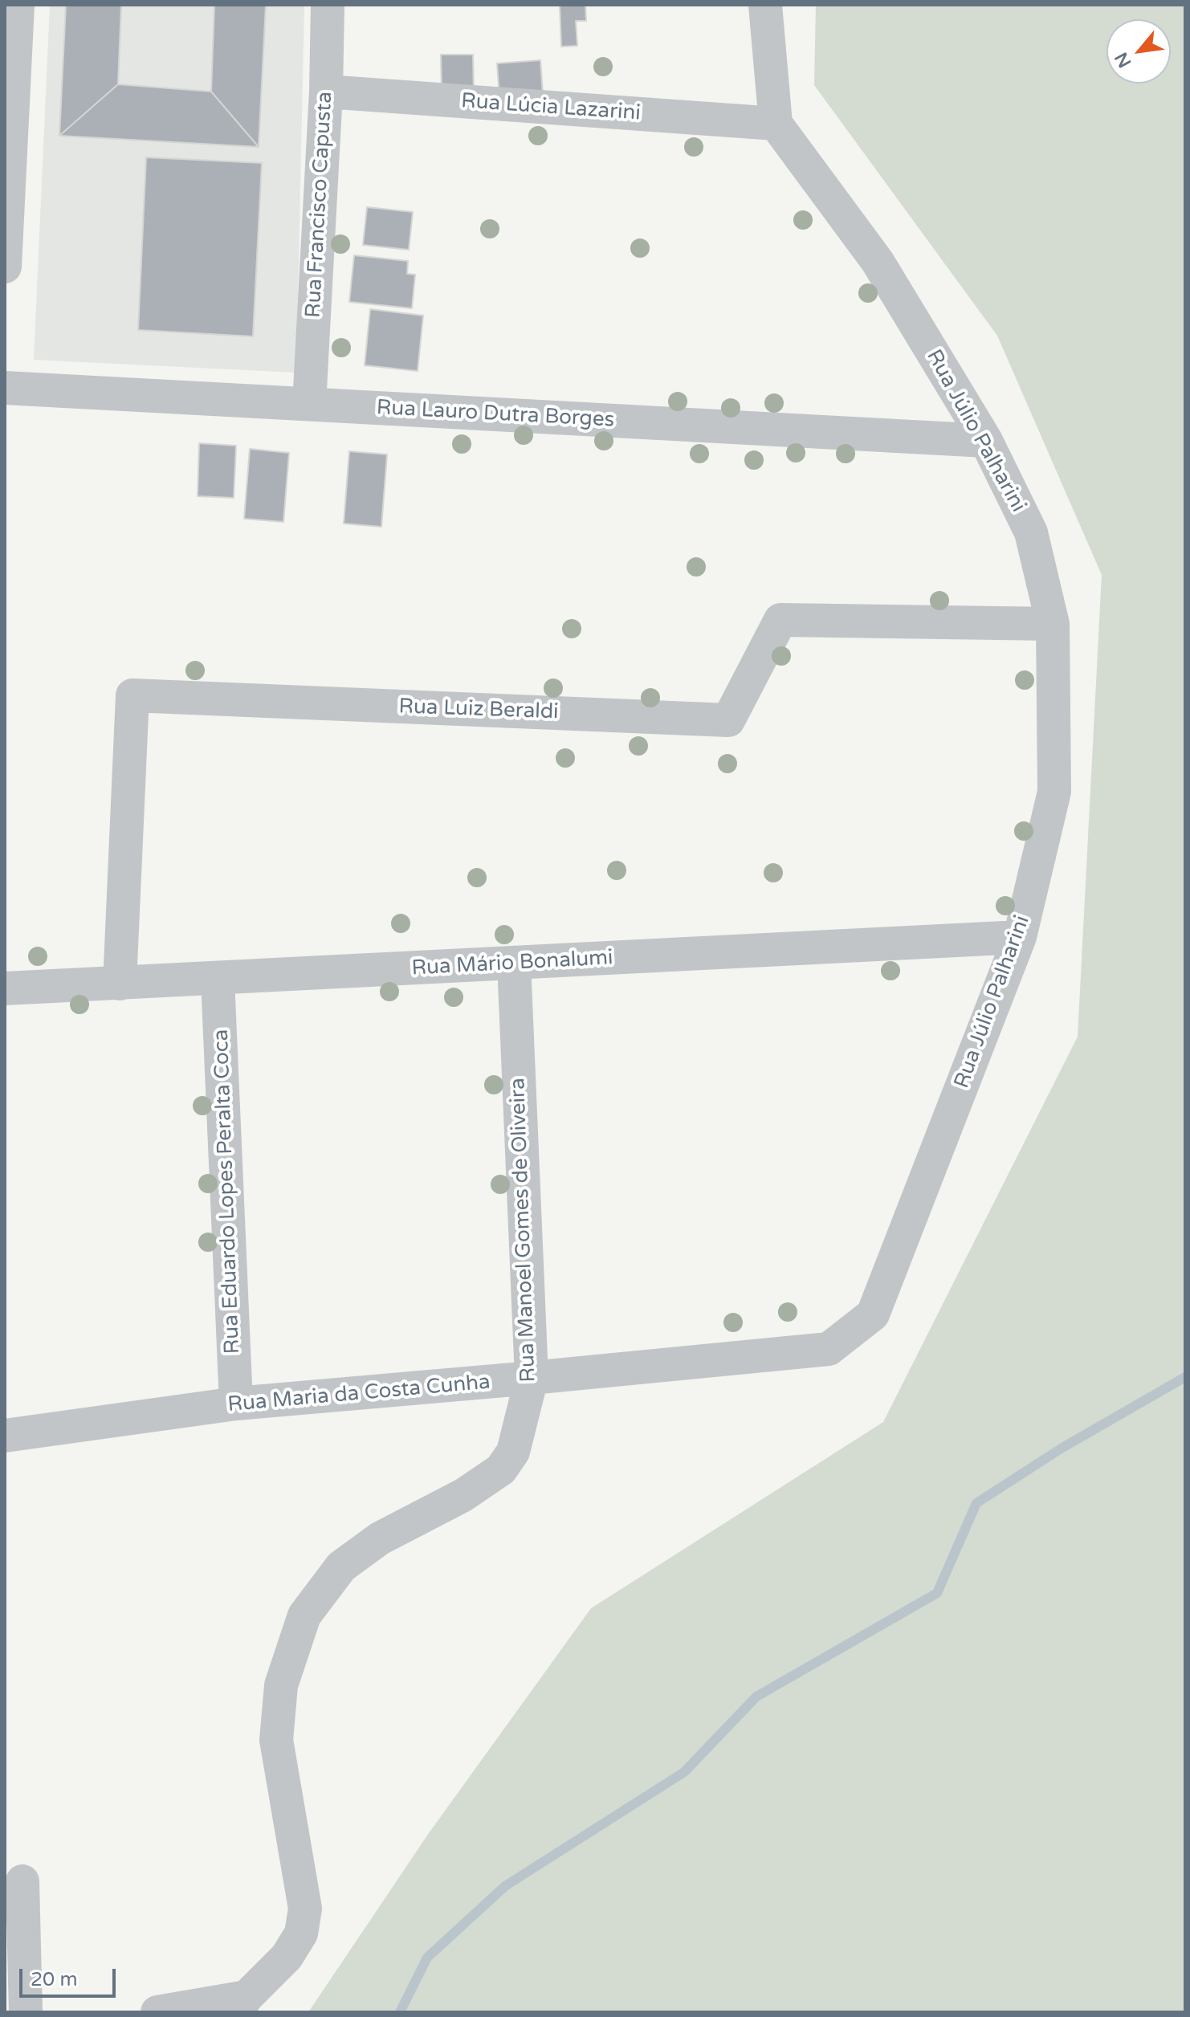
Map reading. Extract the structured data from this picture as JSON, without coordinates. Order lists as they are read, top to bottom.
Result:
{
  "streets": {
    "street": [
      "Rua Lúcia Lazarini",
      "Rua Francisco Capusta",
      "Rua Lauro Dutra Borges",
      "Rua Júlio Palharini",
      "Rua Luiz Beraldi",
      "Rua Mário Bonalumi",
      "Rua Eduardo Lopes Peralta Coca",
      "Rua Manoel Gomes de Oliveira",
      "Rua Maria da Costa Cunha"
    ]
  },
  "crossings": [
    ["Rua Lúcia Lazarini", "Rua Francisco Capusta"],
    ["Rua Lúcia Lazarini", "Rua Júlio Palharini"],
    ["Rua Francisco Capusta", "Rua Lauro Dutra Borges"],
    ["Rua Lauro Dutra Borges", "Rua Júlio Palharini"],
    ["Rua Júlio Palharini", "Rua Luiz Beraldi"],
    ["Rua Júlio Palharini", "Rua Mário Bonalumi"],
    ["Rua Júlio Palharini", "Rua Maria da Costa Cunha"],
    ["Rua Luiz Beraldi", "Rua Mário Bonalumi"],
    ["Rua Mário Bonalumi", "Rua Eduardo Lopes Peralta Coca"],
    ["Rua Mário Bonalumi", "Rua Manoel Gomes de Oliveira"],
    ["Rua Eduardo Lopes Peralta Coca", "Rua Maria da Costa Cunha"],
    ["Rua Manoel Gomes de Oliveira", "Rua Maria da Costa Cunha"]
  ],
  "scale_bar": "20 m",
  "north": "bottom left"
}
